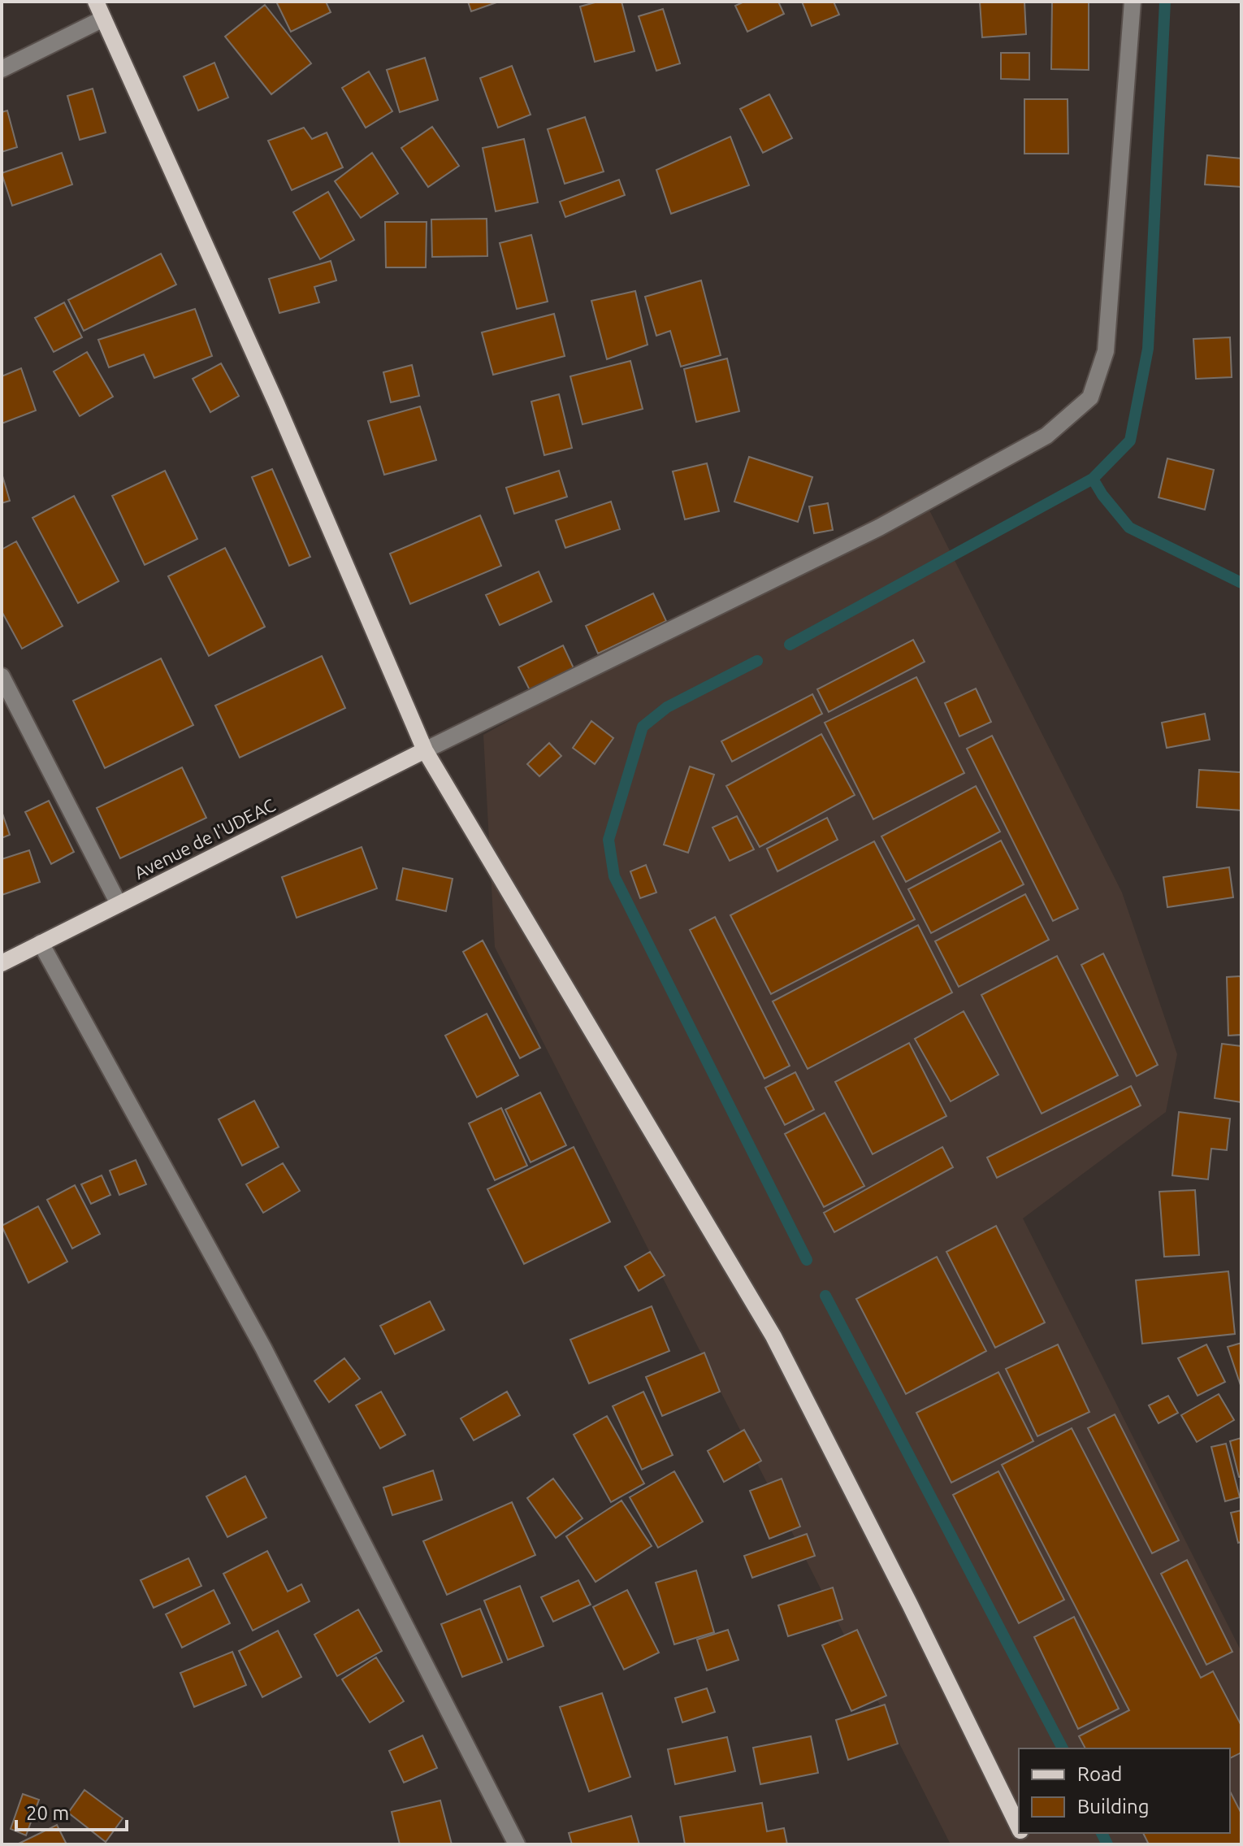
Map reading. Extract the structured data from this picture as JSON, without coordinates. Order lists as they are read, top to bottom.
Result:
{
  "streets": {
    "main road": ["Avenue de I'UDEAC"]
  },
  "legend": ["Road", "Building"],
  "scale_bar": "20 m"
}
